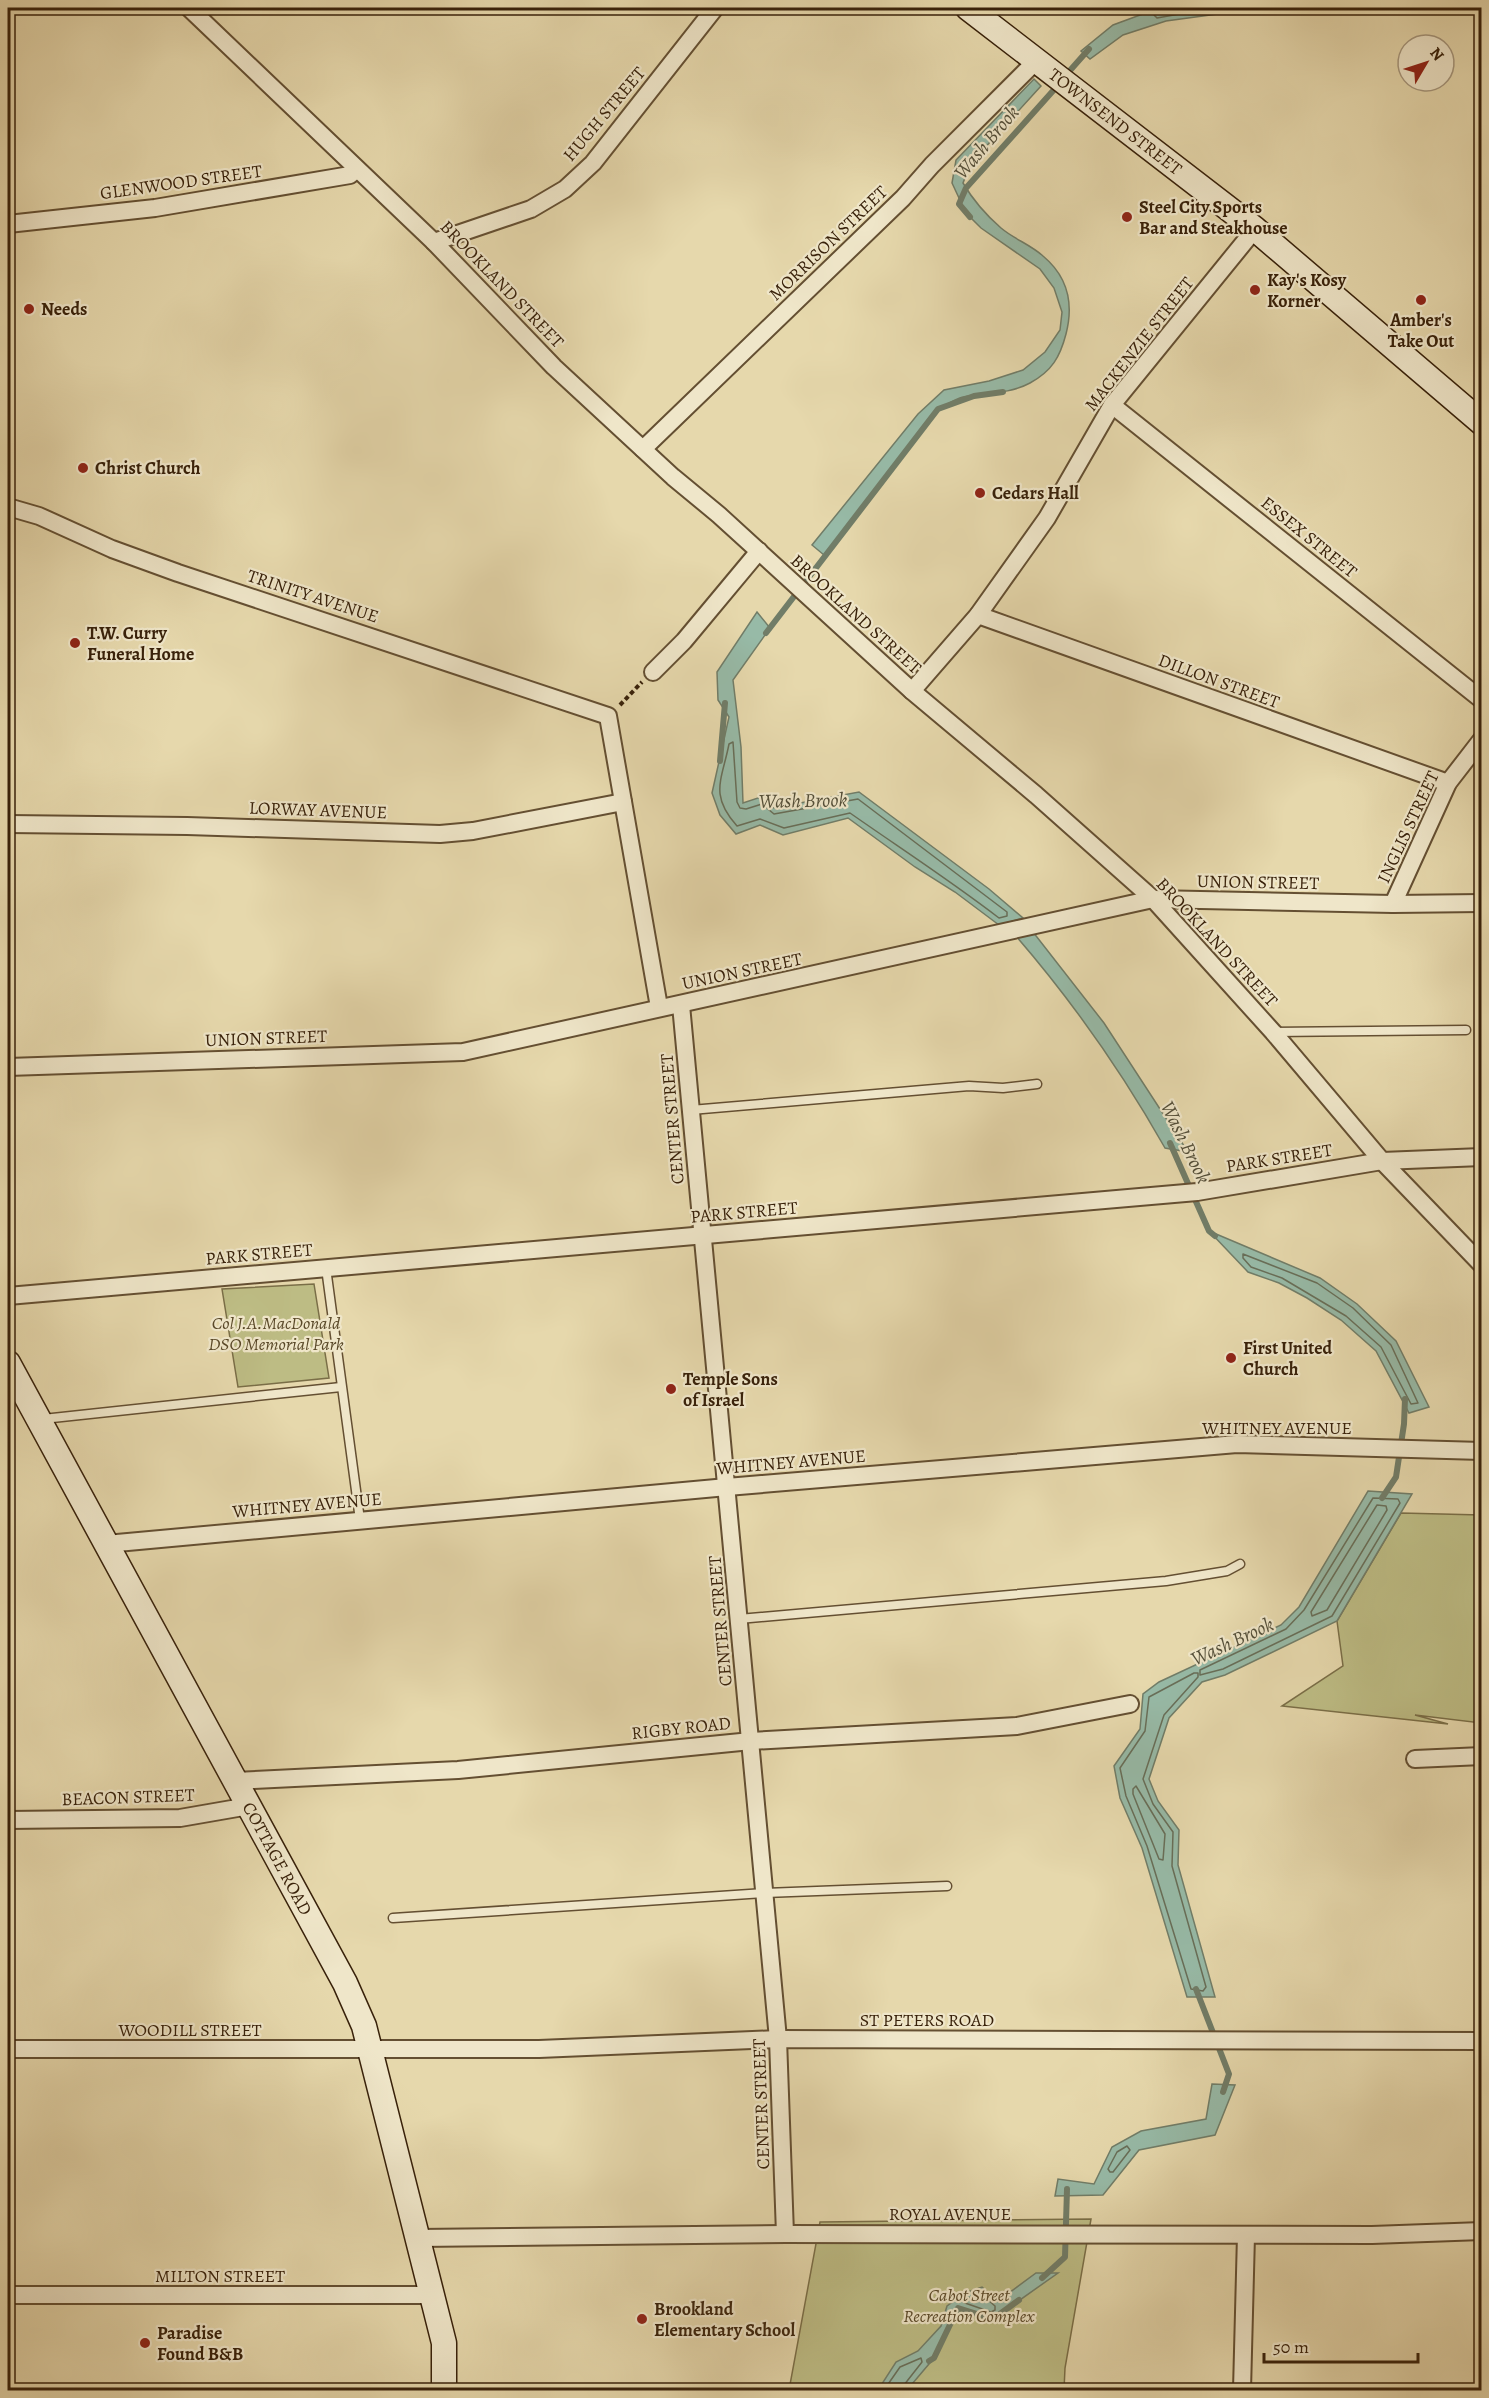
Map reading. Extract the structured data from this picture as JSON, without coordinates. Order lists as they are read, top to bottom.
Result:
{
  "streets": {
    "main road": ["TOWNSEND STREET", "COTTAGE ROAD"],
    "street": [
      "HUGH STREET",
      "GLENWOOD STREET",
      "MORRISON STREET",
      "BROOKLAND STREET",
      "MACKENZIE STREET",
      "ESSEX STREET",
      "TRINITY AVENUE",
      "DILLON STREET",
      "LORWAY AVENUE",
      "INGLIS STREET",
      "UNION STREET",
      "CENTER STREET",
      "PARK STREET",
      "WHITNEY AVENUE",
      "RIGBY ROAD",
      "BEACON STREET",
      "ST PETERS ROAD",
      "WOODILL STREET",
      "ROYAL AVENUE",
      "MILTON STREET"
    ]
  },
  "crossings": [
    ["HUGH STREET", "BROOKLAND STREET"],
    ["TOWNSEND STREET", "MORRISON STREET"],
    ["TOWNSEND STREET", "MACKENZIE STREET"],
    ["GLENWOOD STREET", "BROOKLAND STREET"],
    ["MORRISON STREET", "BROOKLAND STREET"],
    ["BROOKLAND STREET", "MACKENZIE STREET"],
    ["BROOKLAND STREET", "UNION STREET"],
    ["BROOKLAND STREET", "PARK STREET"],
    ["MACKENZIE STREET", "ESSEX STREET"],
    ["MACKENZIE STREET", "DILLON STREET"],
    ["DILLON STREET", "INGLIS STREET"],
    ["INGLIS STREET", "UNION STREET"],
    ["UNION STREET", "CENTER STREET"],
    ["CENTER STREET", "PARK STREET"],
    ["CENTER STREET", "WHITNEY AVENUE"],
    ["CENTER STREET", "RIGBY ROAD"],
    ["CENTER STREET", "ST PETERS ROAD"],
    ["CENTER STREET", "ROYAL AVENUE"],
    ["WHITNEY AVENUE", "COTTAGE ROAD"],
    ["RIGBY ROAD", "COTTAGE ROAD"],
    ["BEACON STREET", "COTTAGE ROAD"],
    ["COTTAGE ROAD", "ST PETERS ROAD"],
    ["COTTAGE ROAD", "WOODILL STREET"],
    ["COTTAGE ROAD", "ROYAL AVENUE"],
    ["COTTAGE ROAD", "MILTON STREET"],
    ["ST PETERS ROAD", "WOODILL STREET"]
  ],
  "water": ["Wash Brook"],
  "parks": ["Col J.A.MacDonald DSO Memorial Park", "Cabot Street Recreation Complex"],
  "places": [
    "Steel City Sports Bar and Steakhouse",
    "Kay's Kosy Korner",
    "Amber's Take Out",
    "Needs",
    "Christ Church",
    "Cedars Hall",
    "T.W. Curry Funeral Home",
    "First United Church",
    "Temple Sons of Israel",
    "Brookland Elementary School",
    "Paradise Found B&B"
  ],
  "scale_bar": "50 m",
  "north": "top right"
}
